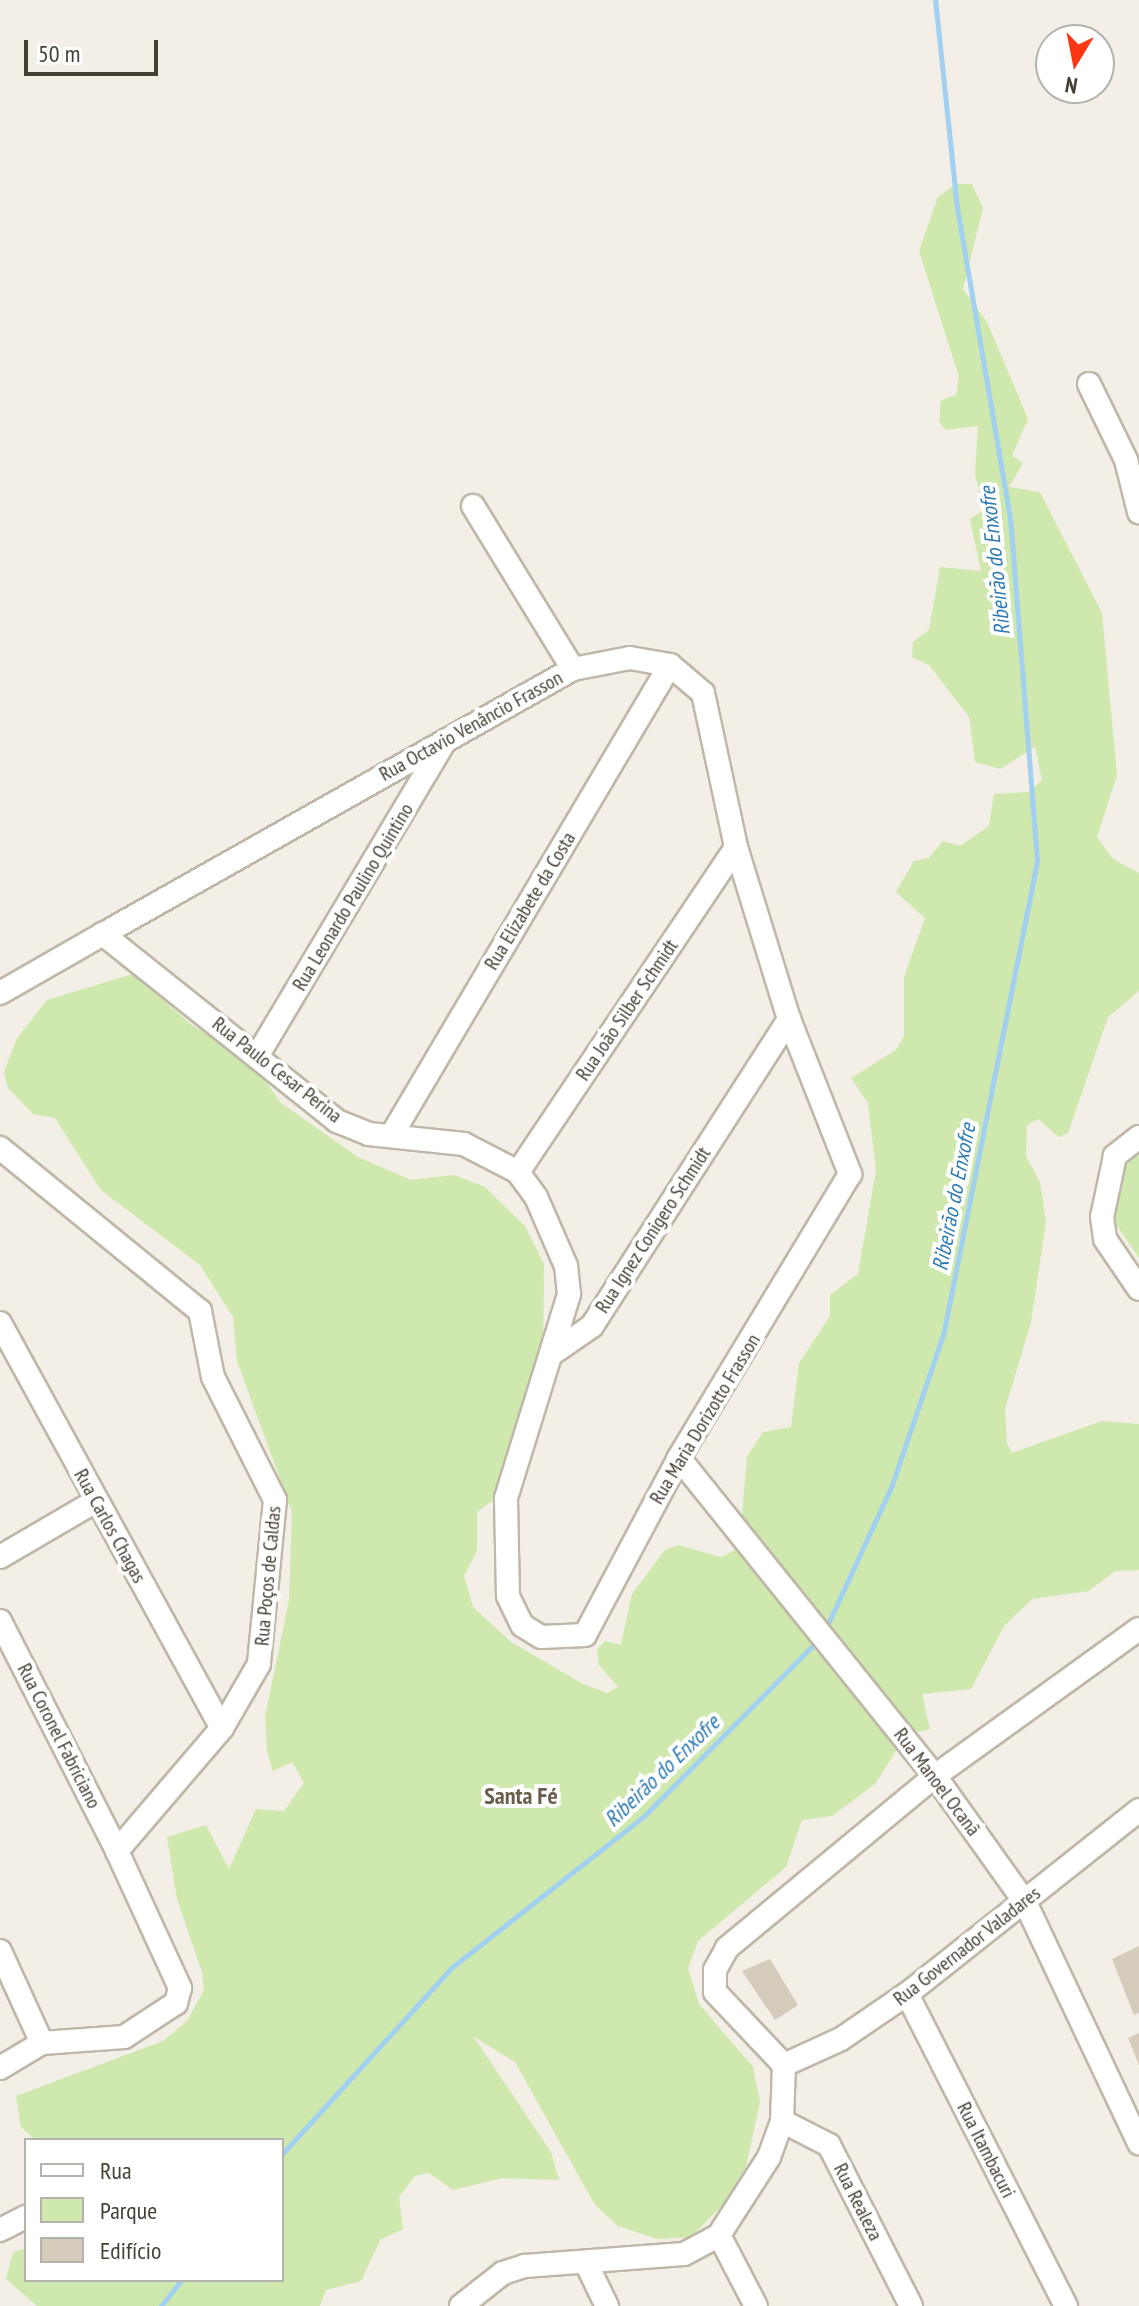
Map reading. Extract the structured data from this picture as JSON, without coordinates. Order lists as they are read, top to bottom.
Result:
{
  "streets": {
    "street": [
      "Rua Octavio Venâncio Frasson",
      "Rua Leonardo Paulino Quintino",
      "Rua Elizabete da Costa",
      "Rua João Silber Schmidt",
      "Rua Paulo Cesar Perina",
      "Rua Ignez Conigero Schmidt",
      "Rua Maria Dorizotto Frasson",
      "Rua Carlos Chagas",
      "Rua Poços de Caldas",
      "Rua Coronel Fabriciano",
      "Rua Manoel Ocanã",
      "Rua Governador Valadares",
      "Rua Itambacuri",
      "Rua Realeza"
    ]
  },
  "crossings": [
    ["Rua Octavio Venâncio Frasson", "Rua Leonardo Paulino Quintino"],
    ["Rua Octavio Venâncio Frasson", "Rua Elizabete da Costa"],
    ["Rua Octavio Venâncio Frasson", "Rua Paulo Cesar Perina"],
    ["Rua Leonardo Paulino Quintino", "Rua Paulo Cesar Perina"],
    ["Rua Elizabete da Costa", "Rua Paulo Cesar Perina"],
    ["Rua João Silber Schmidt", "Rua Paulo Cesar Perina"],
    ["Rua Ignez Conigero Schmidt", "Rua Maria Dorizotto Frasson"],
    ["Rua Maria Dorizotto Frasson", "Rua Manoel Ocanã"],
    ["Rua Carlos Chagas", "Rua Poços de Caldas"],
    ["Rua Poços de Caldas", "Rua Coronel Fabriciano"],
    ["Rua Manoel Ocanã", "Rua Governador Valadares"],
    ["Rua Governador Valadares", "Rua Itambacuri"]
  ],
  "districts": ["Santa Fé"],
  "water": ["Ribeirão do Enxofre"],
  "legend": ["Rua", "Parque", "Edifício"],
  "scale_bar": "50 m",
  "north": "bottom"
}
